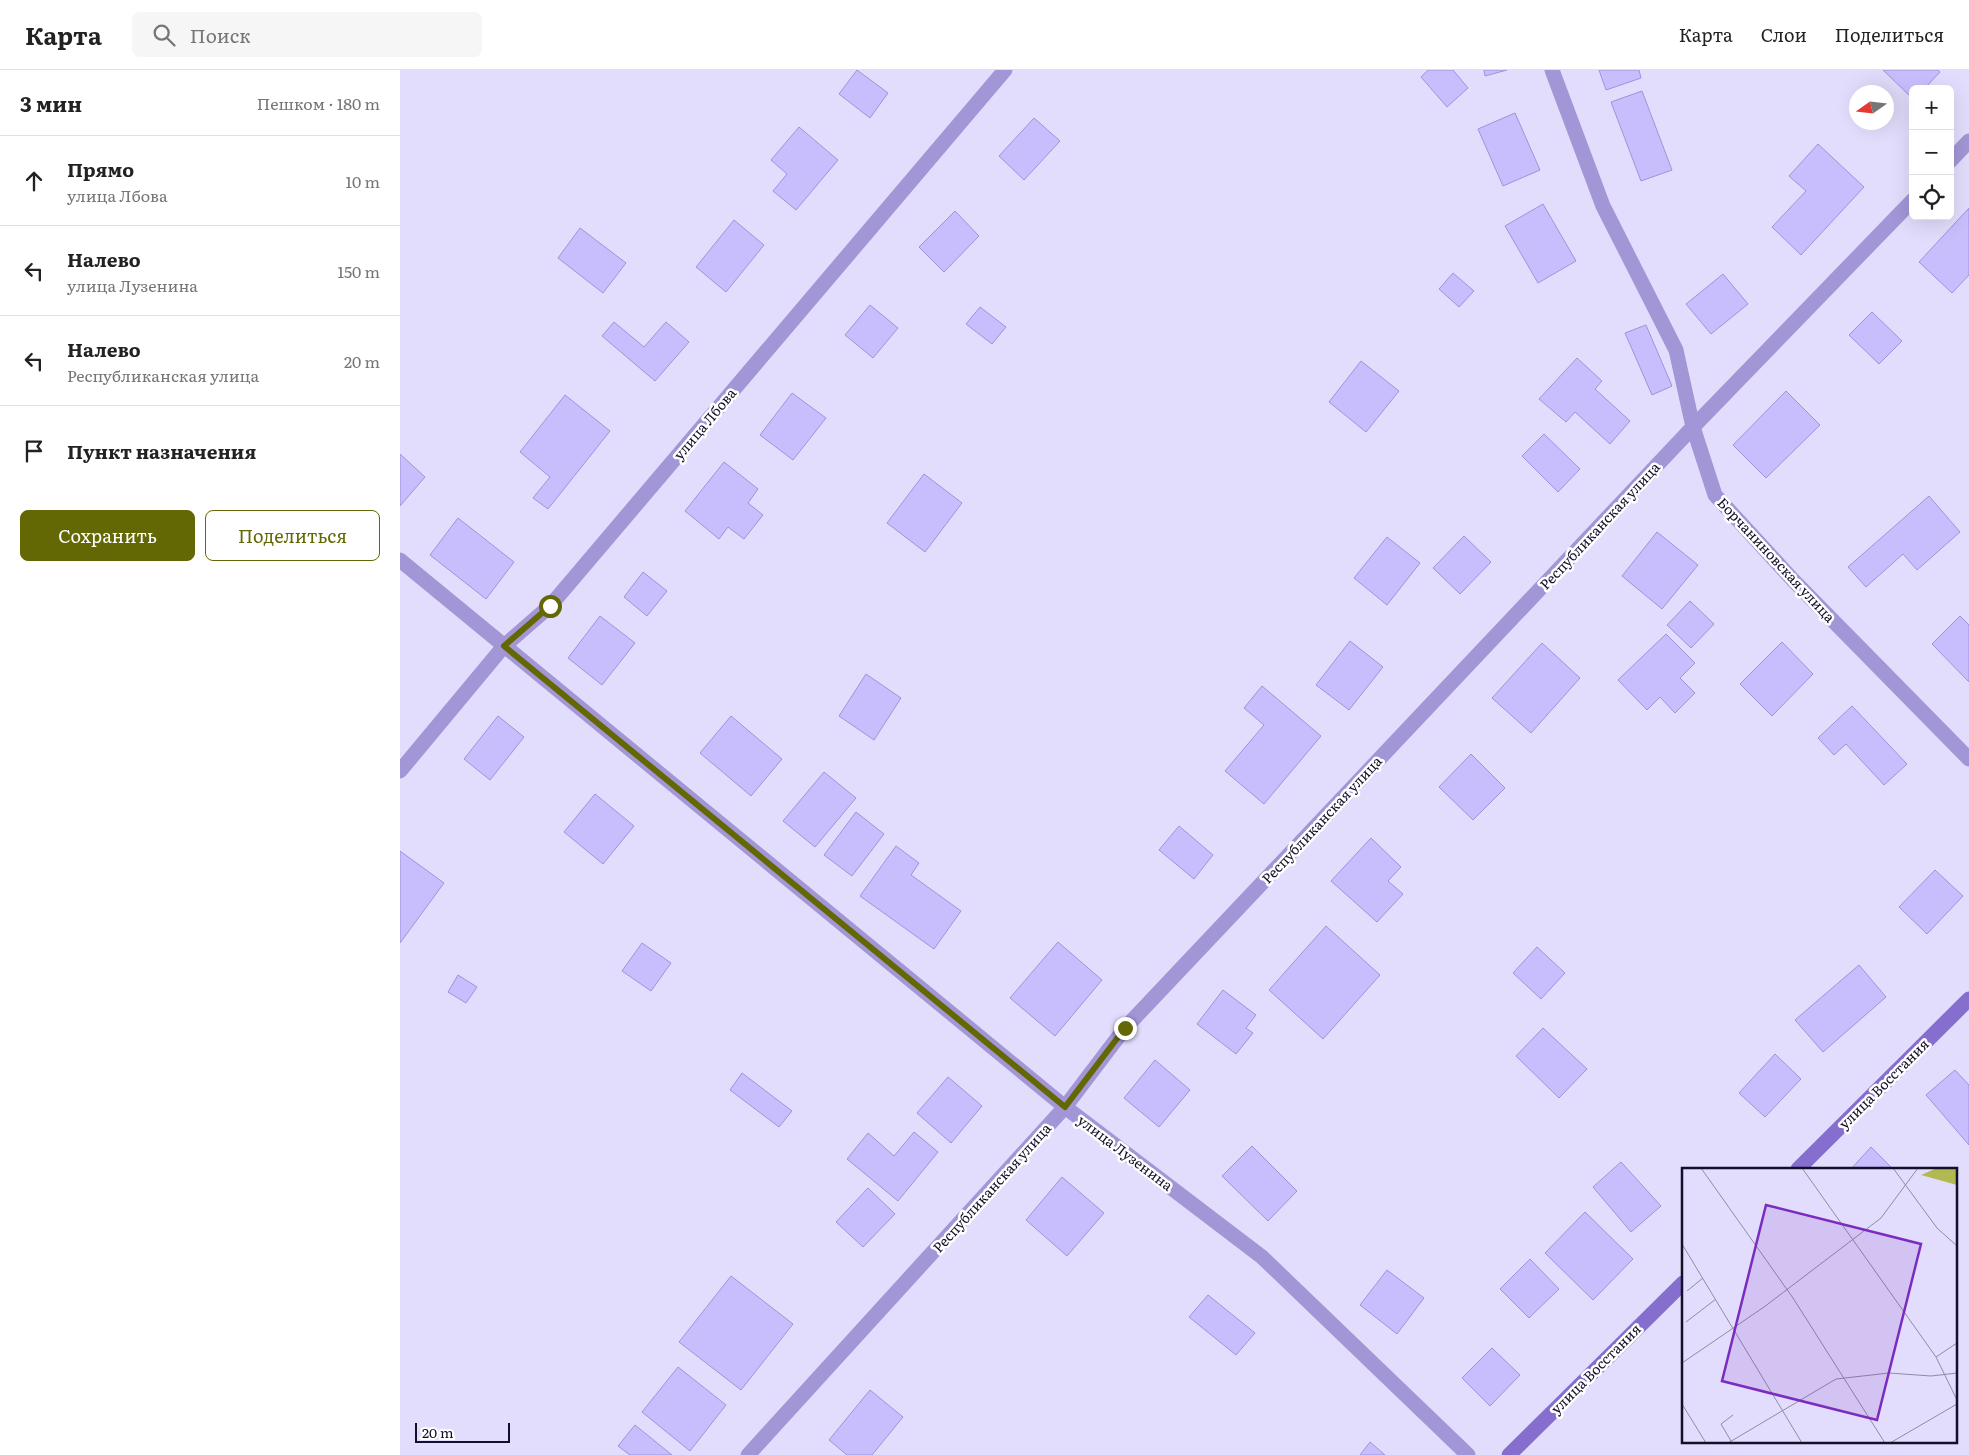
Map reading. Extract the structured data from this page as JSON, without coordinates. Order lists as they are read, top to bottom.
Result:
{
  "streets": {
    "street": [
      "улица Лбова",
      "Республиканская улица",
      "Борчаниновская улица",
      "улица Восстания",
      "улица Лузенина"
    ]
  },
  "crossings": [
    ["улица Лбова", "улица Лузенина"],
    ["Республиканская улица", "Борчаниновская улица"],
    ["Республиканская улица", "улица Лузенина"]
  ],
  "scale_bar": "20 m",
  "north": "left",
  "page": {
    "header": "Карта",
    "search": "Поиск",
    "nav": ["Карта", "Слои", "Поделиться"],
    "heading": ["3 мин", "Пешком · 180 m"],
    "map_buttons": ["+", "−"],
    "list": [
      ["Прямо", "улица Лбова", "10 m"],
      ["Налево", "улица Лузенина", "150 m"],
      ["Налево", "Республиканская улица", "20 m"],
      "Пункт назначения"
    ],
    "buttons": ["Сохранить", "Поделиться"],
    "scale": "20 m"
  }
}
